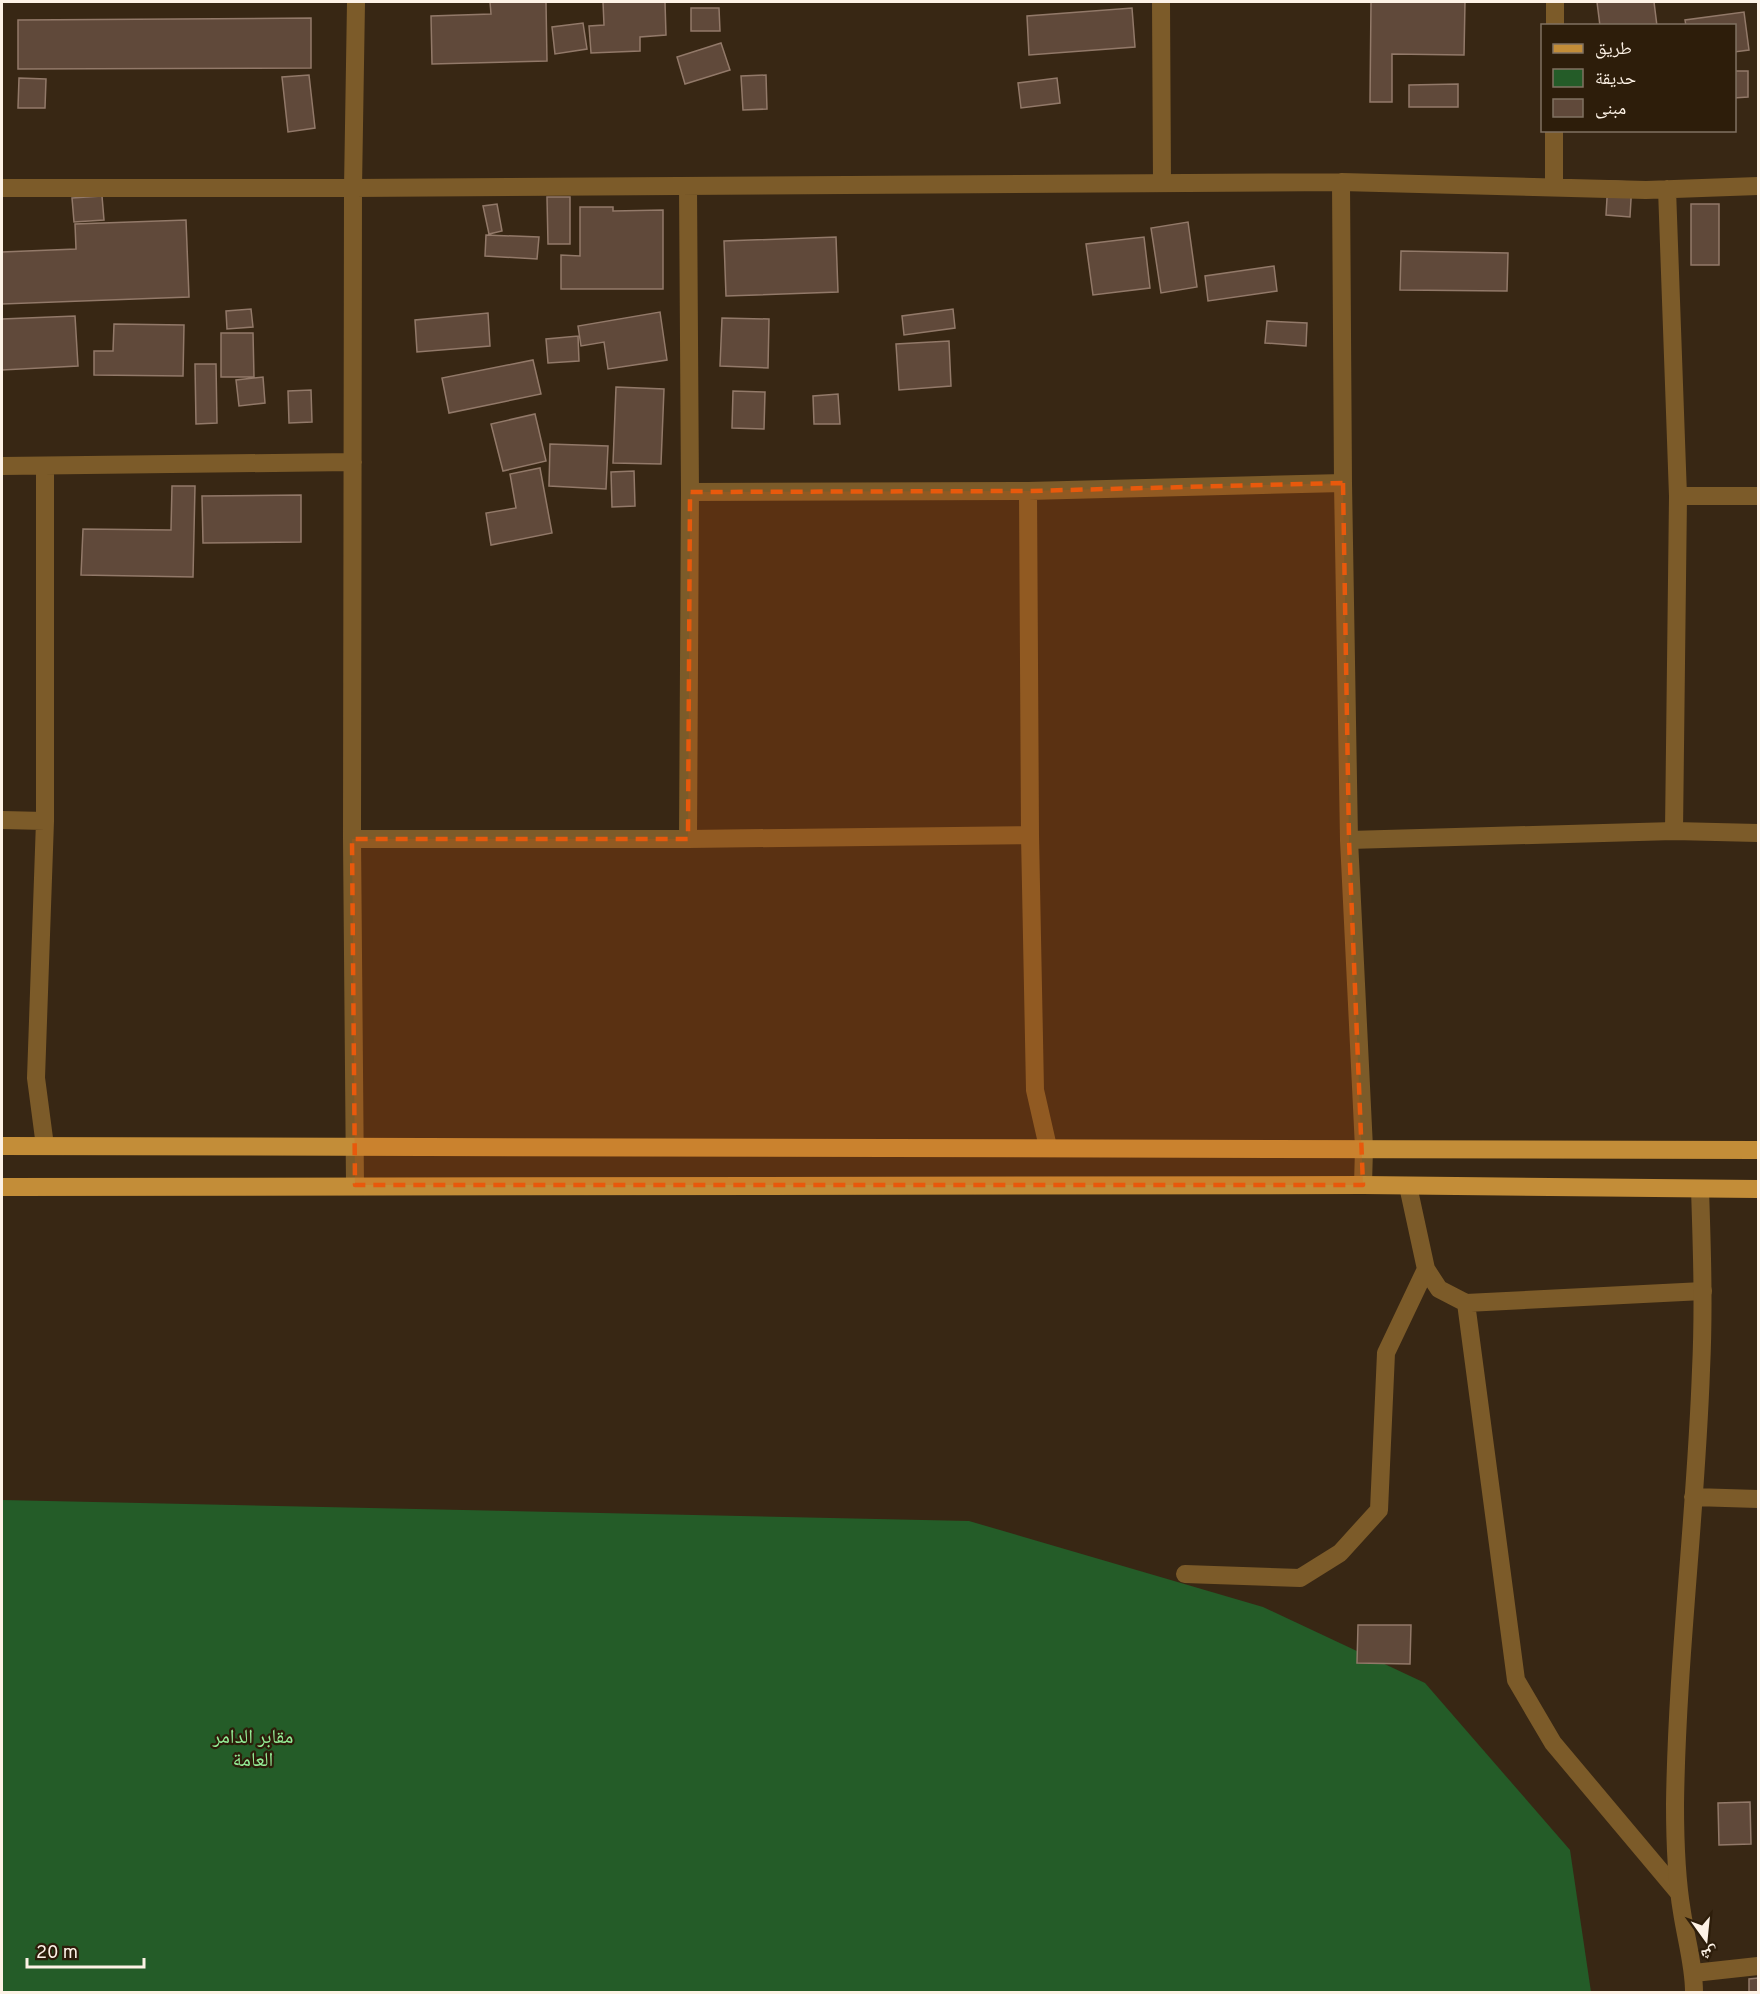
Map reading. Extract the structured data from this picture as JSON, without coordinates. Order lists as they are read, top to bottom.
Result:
{
  "parks": ["مقابر الدامر العامة"],
  "legend": ["طريق", "حديقة", "مبنى"],
  "scale_bar": "20 m",
  "north": "bottom"
}
